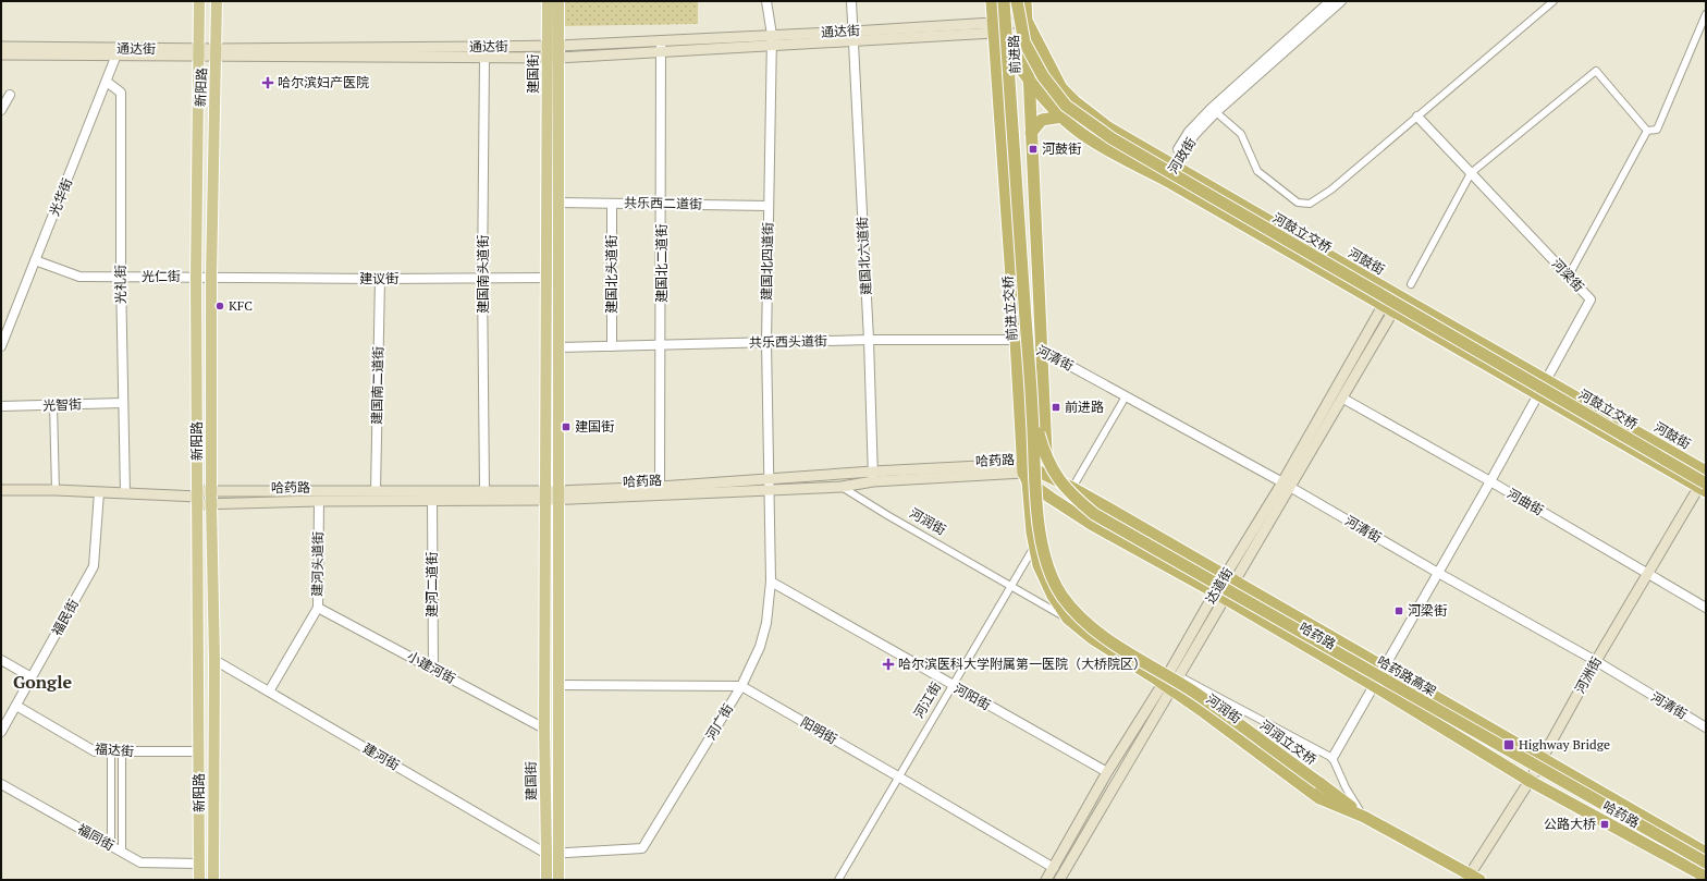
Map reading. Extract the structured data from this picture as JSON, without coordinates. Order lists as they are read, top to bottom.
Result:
{
  "streets": {
    "highway": [
      "前进路",
      "河鼓立交桥",
      "河鼓街",
      "前进立交桥",
      "哈药路",
      "河润街",
      "哈药路高架",
      "河润立交桥"
    ],
    "main road": [
      "通达街",
      "建国街",
      "新阳路",
      "达道街",
      "河洲街"
    ],
    "street": [
      "河政街",
      "光华街",
      "共乐西二道街",
      "建国北六道街",
      "建国北四道街",
      "建国北二道街",
      "建国南头道街",
      "建国北头道街",
      "河梁街",
      "光仁街",
      "建议街",
      "光礼街",
      "共乐西头道街",
      "河清街",
      "建国南二道街",
      "光智街",
      "河曲街",
      "建河头道街",
      "建河二道街",
      "福民街",
      "小建河街",
      "河阳街",
      "河江街",
      "河广街",
      "阳明街",
      "福达街",
      "建河街",
      "福同街"
    ]
  },
  "crossings": [
    ["通达街", "前进路"],
    ["通达街", "建国街"],
    ["通达街", "新阳路"],
    ["通达街", "光华街"],
    ["通达街", "建国北六道街"],
    ["通达街", "建国北四道街"],
    ["通达街", "河鼓街"],
    ["通达街", "建国北二道街"],
    ["通达街", "建国南头道街"],
    ["前进路", "河鼓街"],
    ["前进路", "共乐西头道街"],
    ["前进路", "河清街"],
    ["前进路", "哈药路"],
    ["建国街", "共乐西二道街"],
    ["建国街", "建议街"],
    ["建国街", "共乐西头道街"],
    ["建国街", "哈药路"],
    ["建国街", "小建河街"],
    ["建国街", "河广街"],
    ["建国街", "阳明街"],
    ["建国街", "建河街"],
    ["新阳路", "光仁街"],
    ["新阳路", "建议街"],
    ["新阳路", "哈药路"],
    ["新阳路", "福达街"],
    ["新阳路", "建河街"],
    ["新阳路", "福同街"],
    ["河政街", "河鼓街"],
    ["光华街", "光仁街"],
    ["光华街", "光礼街"],
    ["共乐西二道街", "建国北四道街"],
    ["共乐西二道街", "建国北二道街"],
    ["共乐西二道街", "建国北头道街"],
    ["河鼓立交桥", "河洲街"],
    ["建国北六道街", "共乐西头道街"],
    ["建国北六道街", "哈药路"],
    ["建国北四道街", "共乐西头道街"],
    ["建国北四道街", "哈药路"],
    ["建国北四道街", "河广街"],
    ["河鼓街", "河梁街"],
    ["建国北二道街", "共乐西头道街"],
    ["建国北二道街", "哈药路"],
    ["建国南头道街", "建议街"],
    ["建国南头道街", "哈药路"],
    ["建国北头道街", "共乐西头道街"],
    ["河梁街", "河清街"],
    ["河梁街", "哈药路"],
    ["河梁街", "河曲街"],
    ["河梁街", "河润街"],
    ["光仁街", "建议街"],
    ["光仁街", "光礼街"],
    ["建议街", "建国南二道街"],
    ["光礼街", "光智街"],
    ["光礼街", "哈药路"],
    ["前进立交桥", "哈药路高架"],
    ["前进立交桥", "河润立交桥"],
    ["共乐西头道街", "河清街"],
    ["河清街", "达道街"],
    ["河清街", "河洲街"],
    ["建国南二道街", "哈药路"],
    ["哈药路", "河润街"],
    ["哈药路", "建河头道街"],
    ["哈药路", "建河二道街"],
    ["哈药路", "达道街"],
    ["哈药路", "福民街"],
    ["哈药路", "河洲街"],
    ["哈药路", "河广街"],
    ["河曲街", "河洲街"],
    ["河润街", "达道街"],
    ["河润街", "河洲街"],
    ["河润街", "河江街"],
    ["河润街", "河润立交桥"],
    ["建河头道街", "小建河街"],
    ["建河头道街", "建河街"],
    ["建河二道街", "小建河街"],
    ["达道街", "河阳街"],
    ["达道街", "阳明街"],
    ["福民街", "福达街"],
    ["河阳街", "河江街"],
    ["河阳街", "河广街"],
    ["河江街", "阳明街"],
    ["河广街", "阳明街"],
    ["河广街", "建河街"]
  ],
  "districts": ["Gongle"],
  "places": {
    "health": ["哈尔滨妇产医院", "哈尔滨医科大学附属第一医院（大桥院区）"],
    "transit": [
      "河鼓街",
      "前进路",
      "建国街",
      "河梁街",
      "Highway Bridge",
      "公路大桥"
    ],
    "other": ["KFC"]
  }
}
